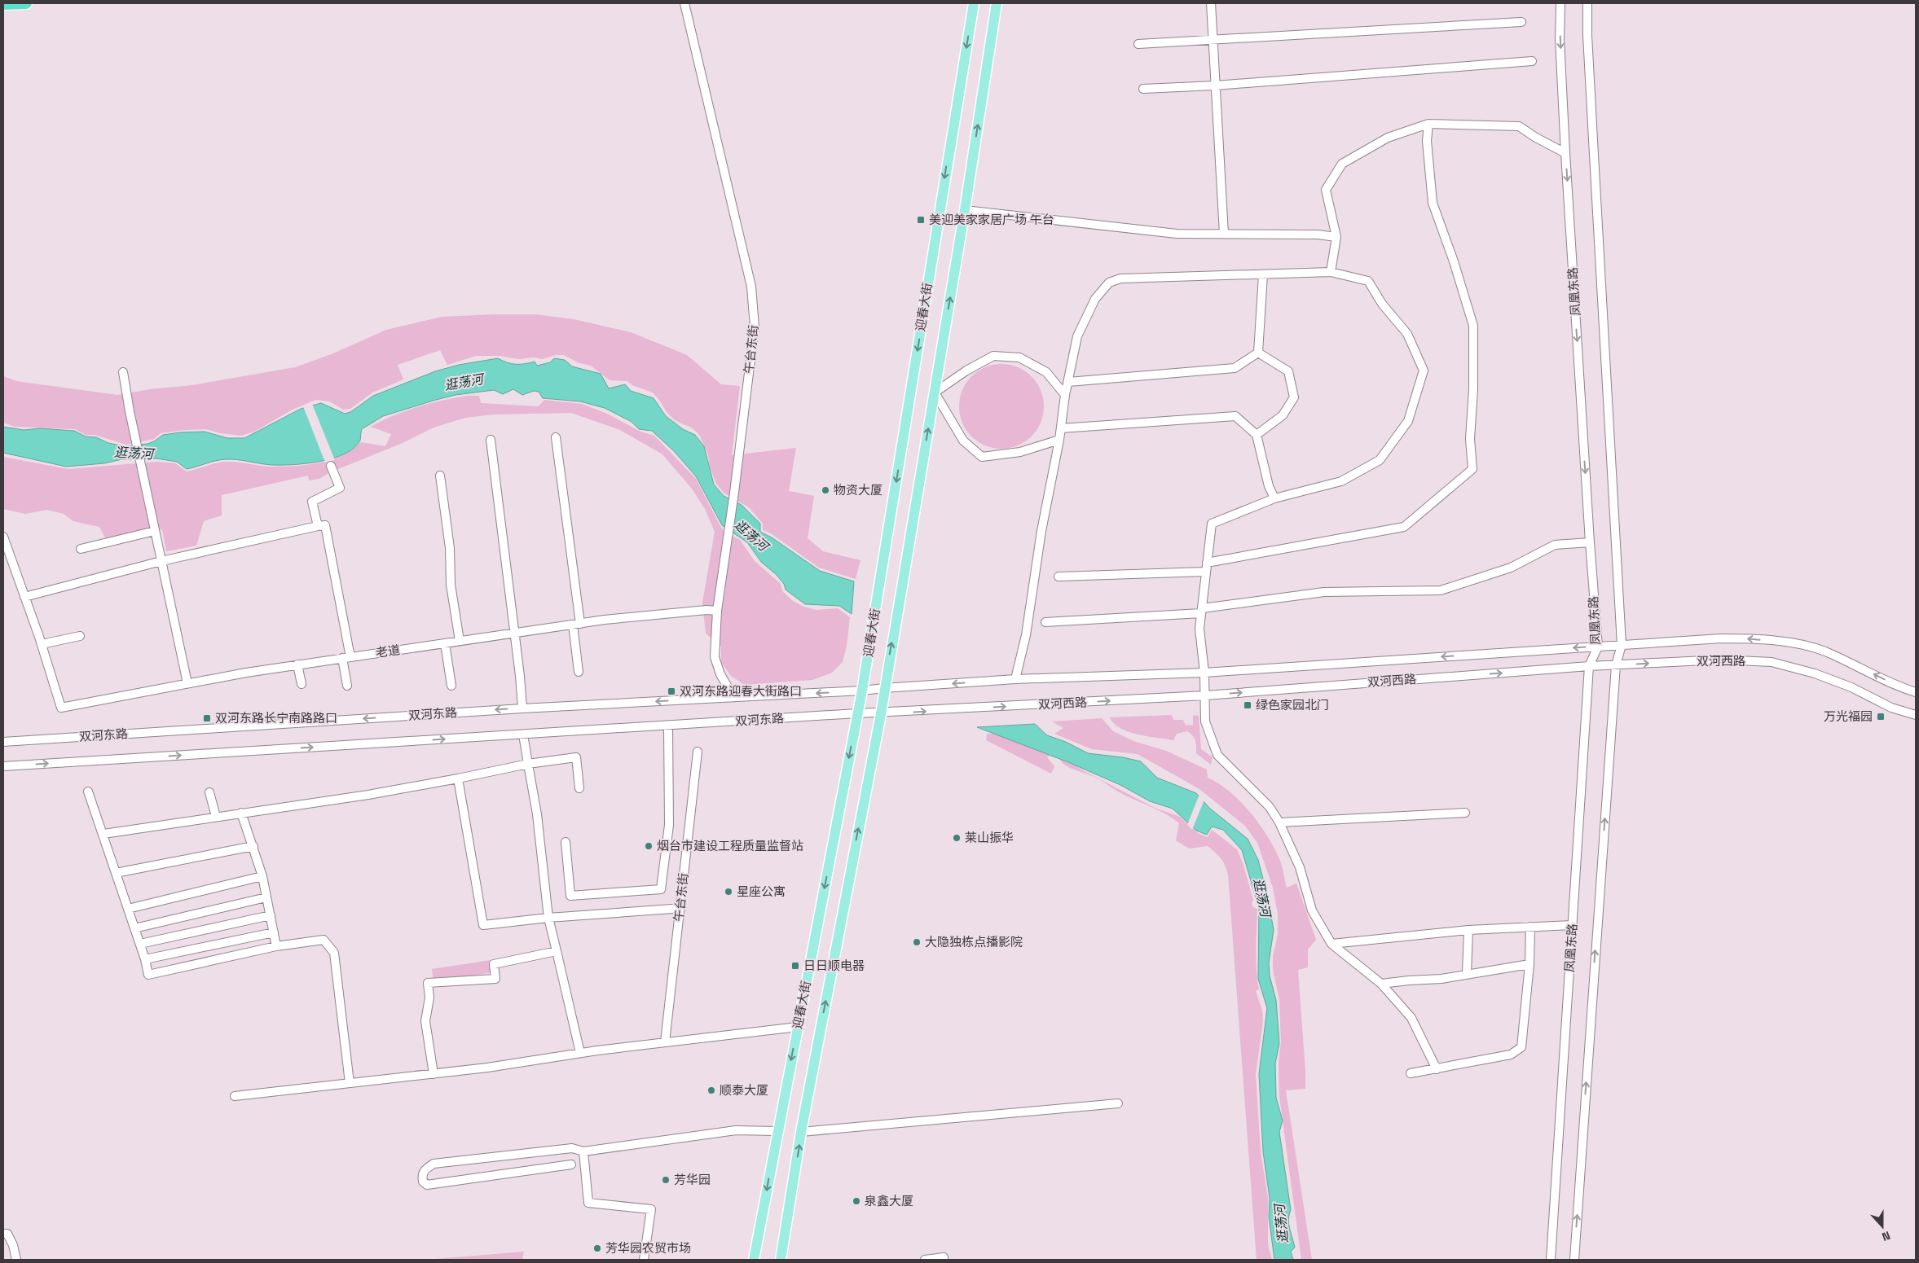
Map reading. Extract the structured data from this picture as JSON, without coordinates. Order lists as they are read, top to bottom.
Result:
{
  "streets": {
    "main road": ["迎春大街"],
    "street": [
      "凤凰东路",
      "午台东街",
      "老道",
      "双河西路",
      "双河东路"
    ]
  },
  "crossings": [
    ["凤凰东路", "双河西路"],
    ["迎春大街", "双河西路"],
    ["迎春大街", "双河东路"],
    ["午台东街", "老道"],
    ["午台东街", "双河东路"],
    ["双河西路", "双河东路"]
  ],
  "water": ["逛荡河"],
  "places": {
    "transit": [
      "美迎美家家居广场 午台",
      "双河东路迎春大街路口",
      "绿色家园北门",
      "万光福园",
      "双河东路长宁南路路口",
      "日日顺电器"
    ],
    "other": [
      "物资大厦",
      "莱山振华",
      "烟台市建设工程质量监督站",
      "星座公寓",
      "大隐独栋点播影院",
      "顺泰大厦",
      "芳华园",
      "泉鑫大厦",
      "芳华园农贸市场"
    ]
  },
  "north": "bottom"
}
